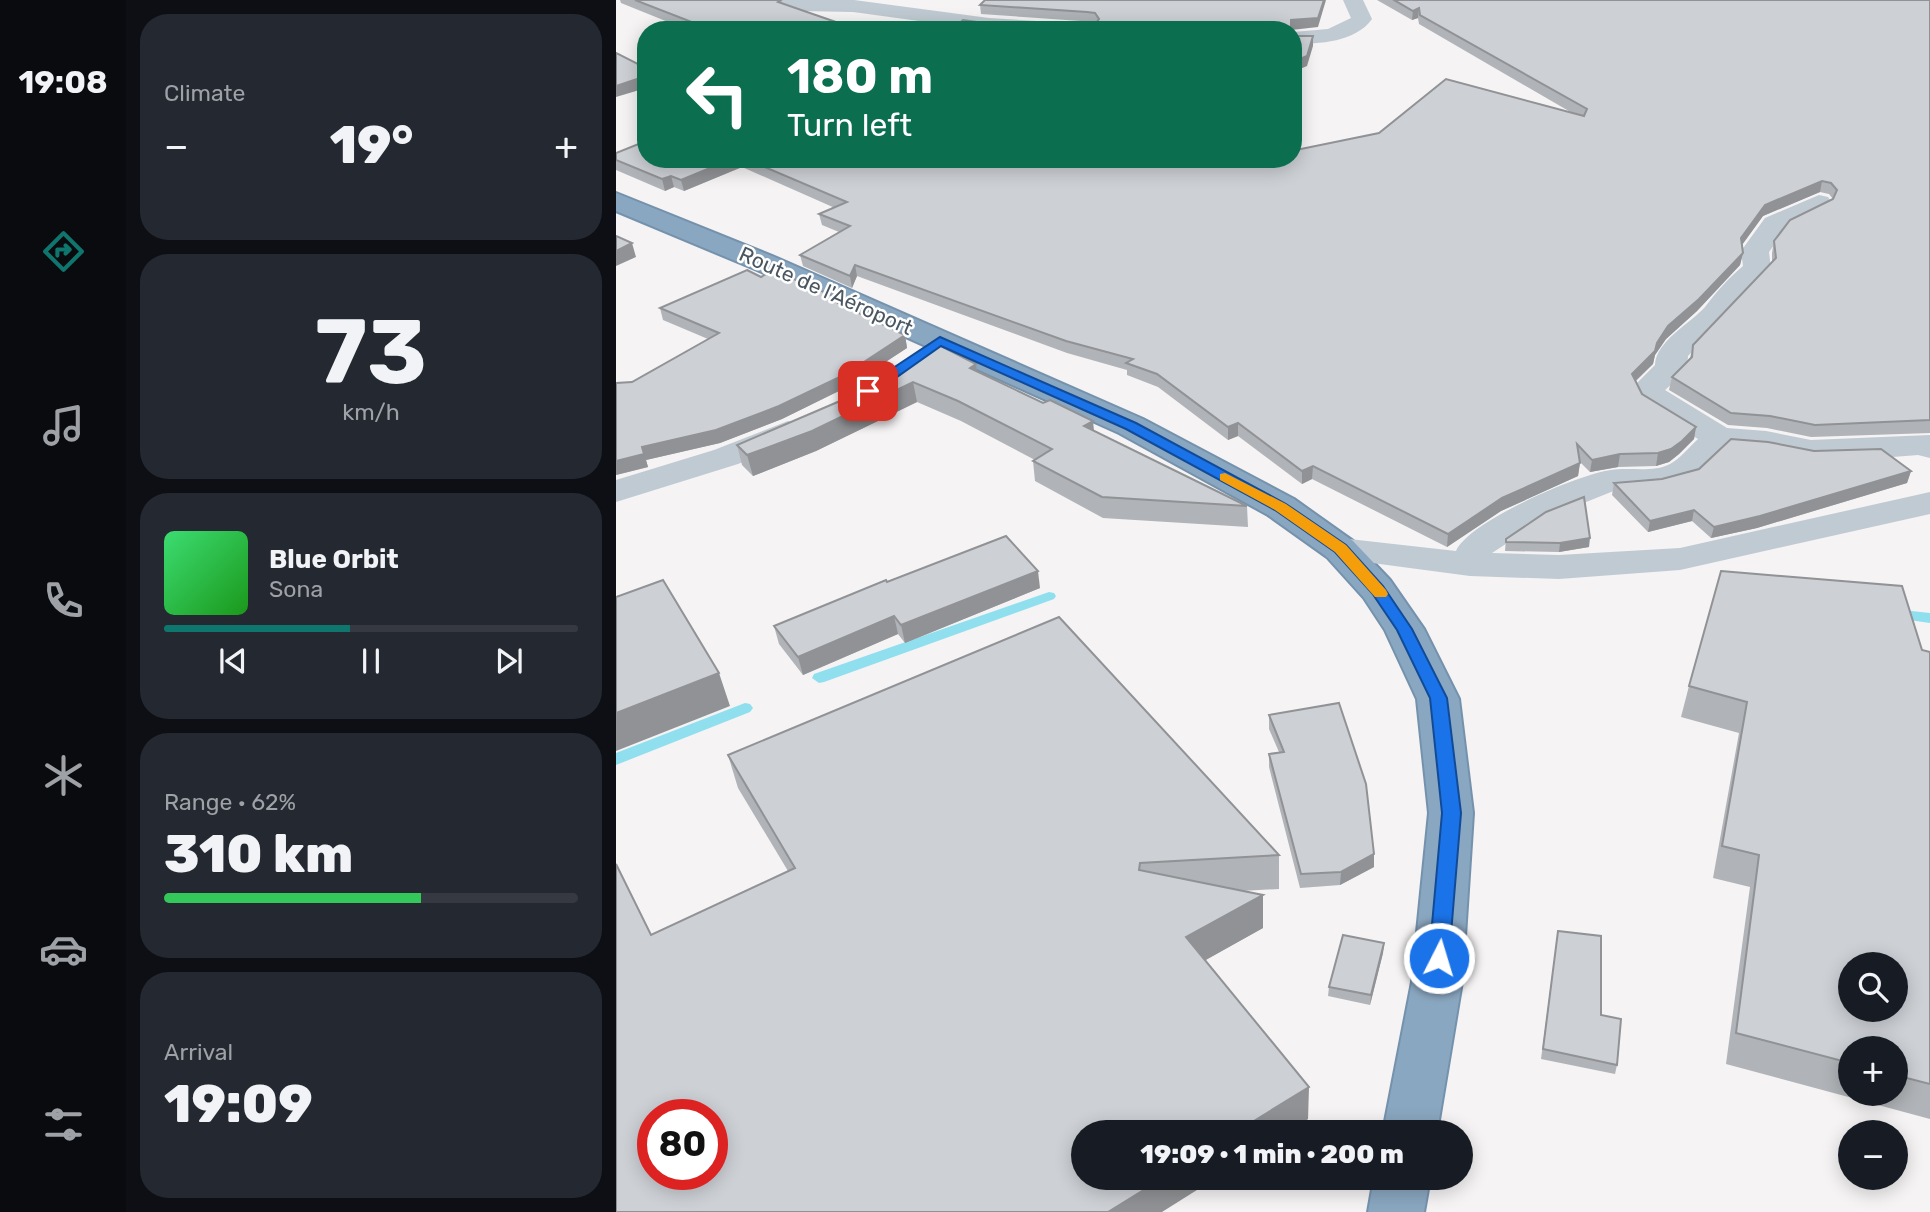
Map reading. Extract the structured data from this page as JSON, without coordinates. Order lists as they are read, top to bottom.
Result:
{
  "streets": {
    "highway": ["Route de l'Aéroport"]
  },
  "page": {
    "tabs": "19:08",
    "tile": [
      "Climate",
      ["73", "km/h"],
      ["Range · 62%", "310 km"],
      ["Arrival", "19:09"]
    ],
    "turn": ["180 m", "Turn left"],
    "heat": ["−", "19°", "+"],
    "song": ["Blue Orbit", "Sona"],
    "map_buttons": ["+", "−"],
    "limit": "80",
    "trip": "19:09 · 1 min · 200 m"
  }
}
